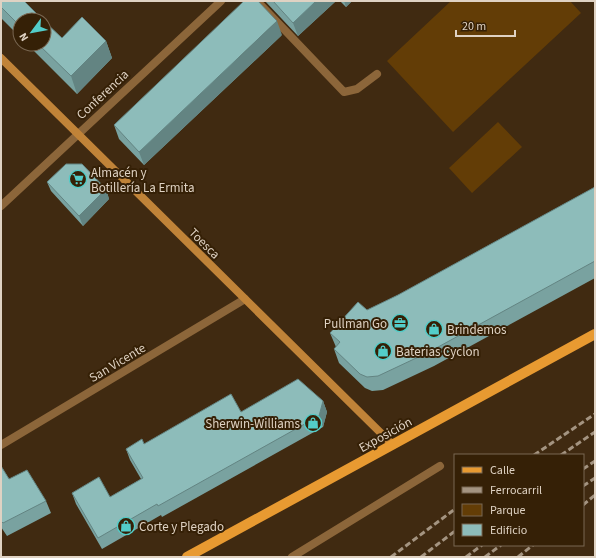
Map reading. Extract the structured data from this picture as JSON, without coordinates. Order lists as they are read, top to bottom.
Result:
{
  "streets": {
    "main road": ["Exposición"],
    "street": ["Conferencia", "Toesca", "San Vicente"]
  },
  "crossings": [
    ["Conferencia", "Toesca"],
    ["Toesca", "San Vicente"],
    ["Toesca", "Exposición"]
  ],
  "places": {
    "supermarket": ["Almacén y Botillería La Ermita"],
    "office": ["Pullman Go"],
    "shop": [
      "Brindemos",
      "Baterias Cyclon",
      "Sherwin-Williams",
      "Corte y Plegado"
    ]
  },
  "legend": [
    "Calle",
    "Ferrocarril",
    "Parque",
    "Edificio"
  ],
  "scale_bar": "20 m",
  "north": "bottom left"
}
